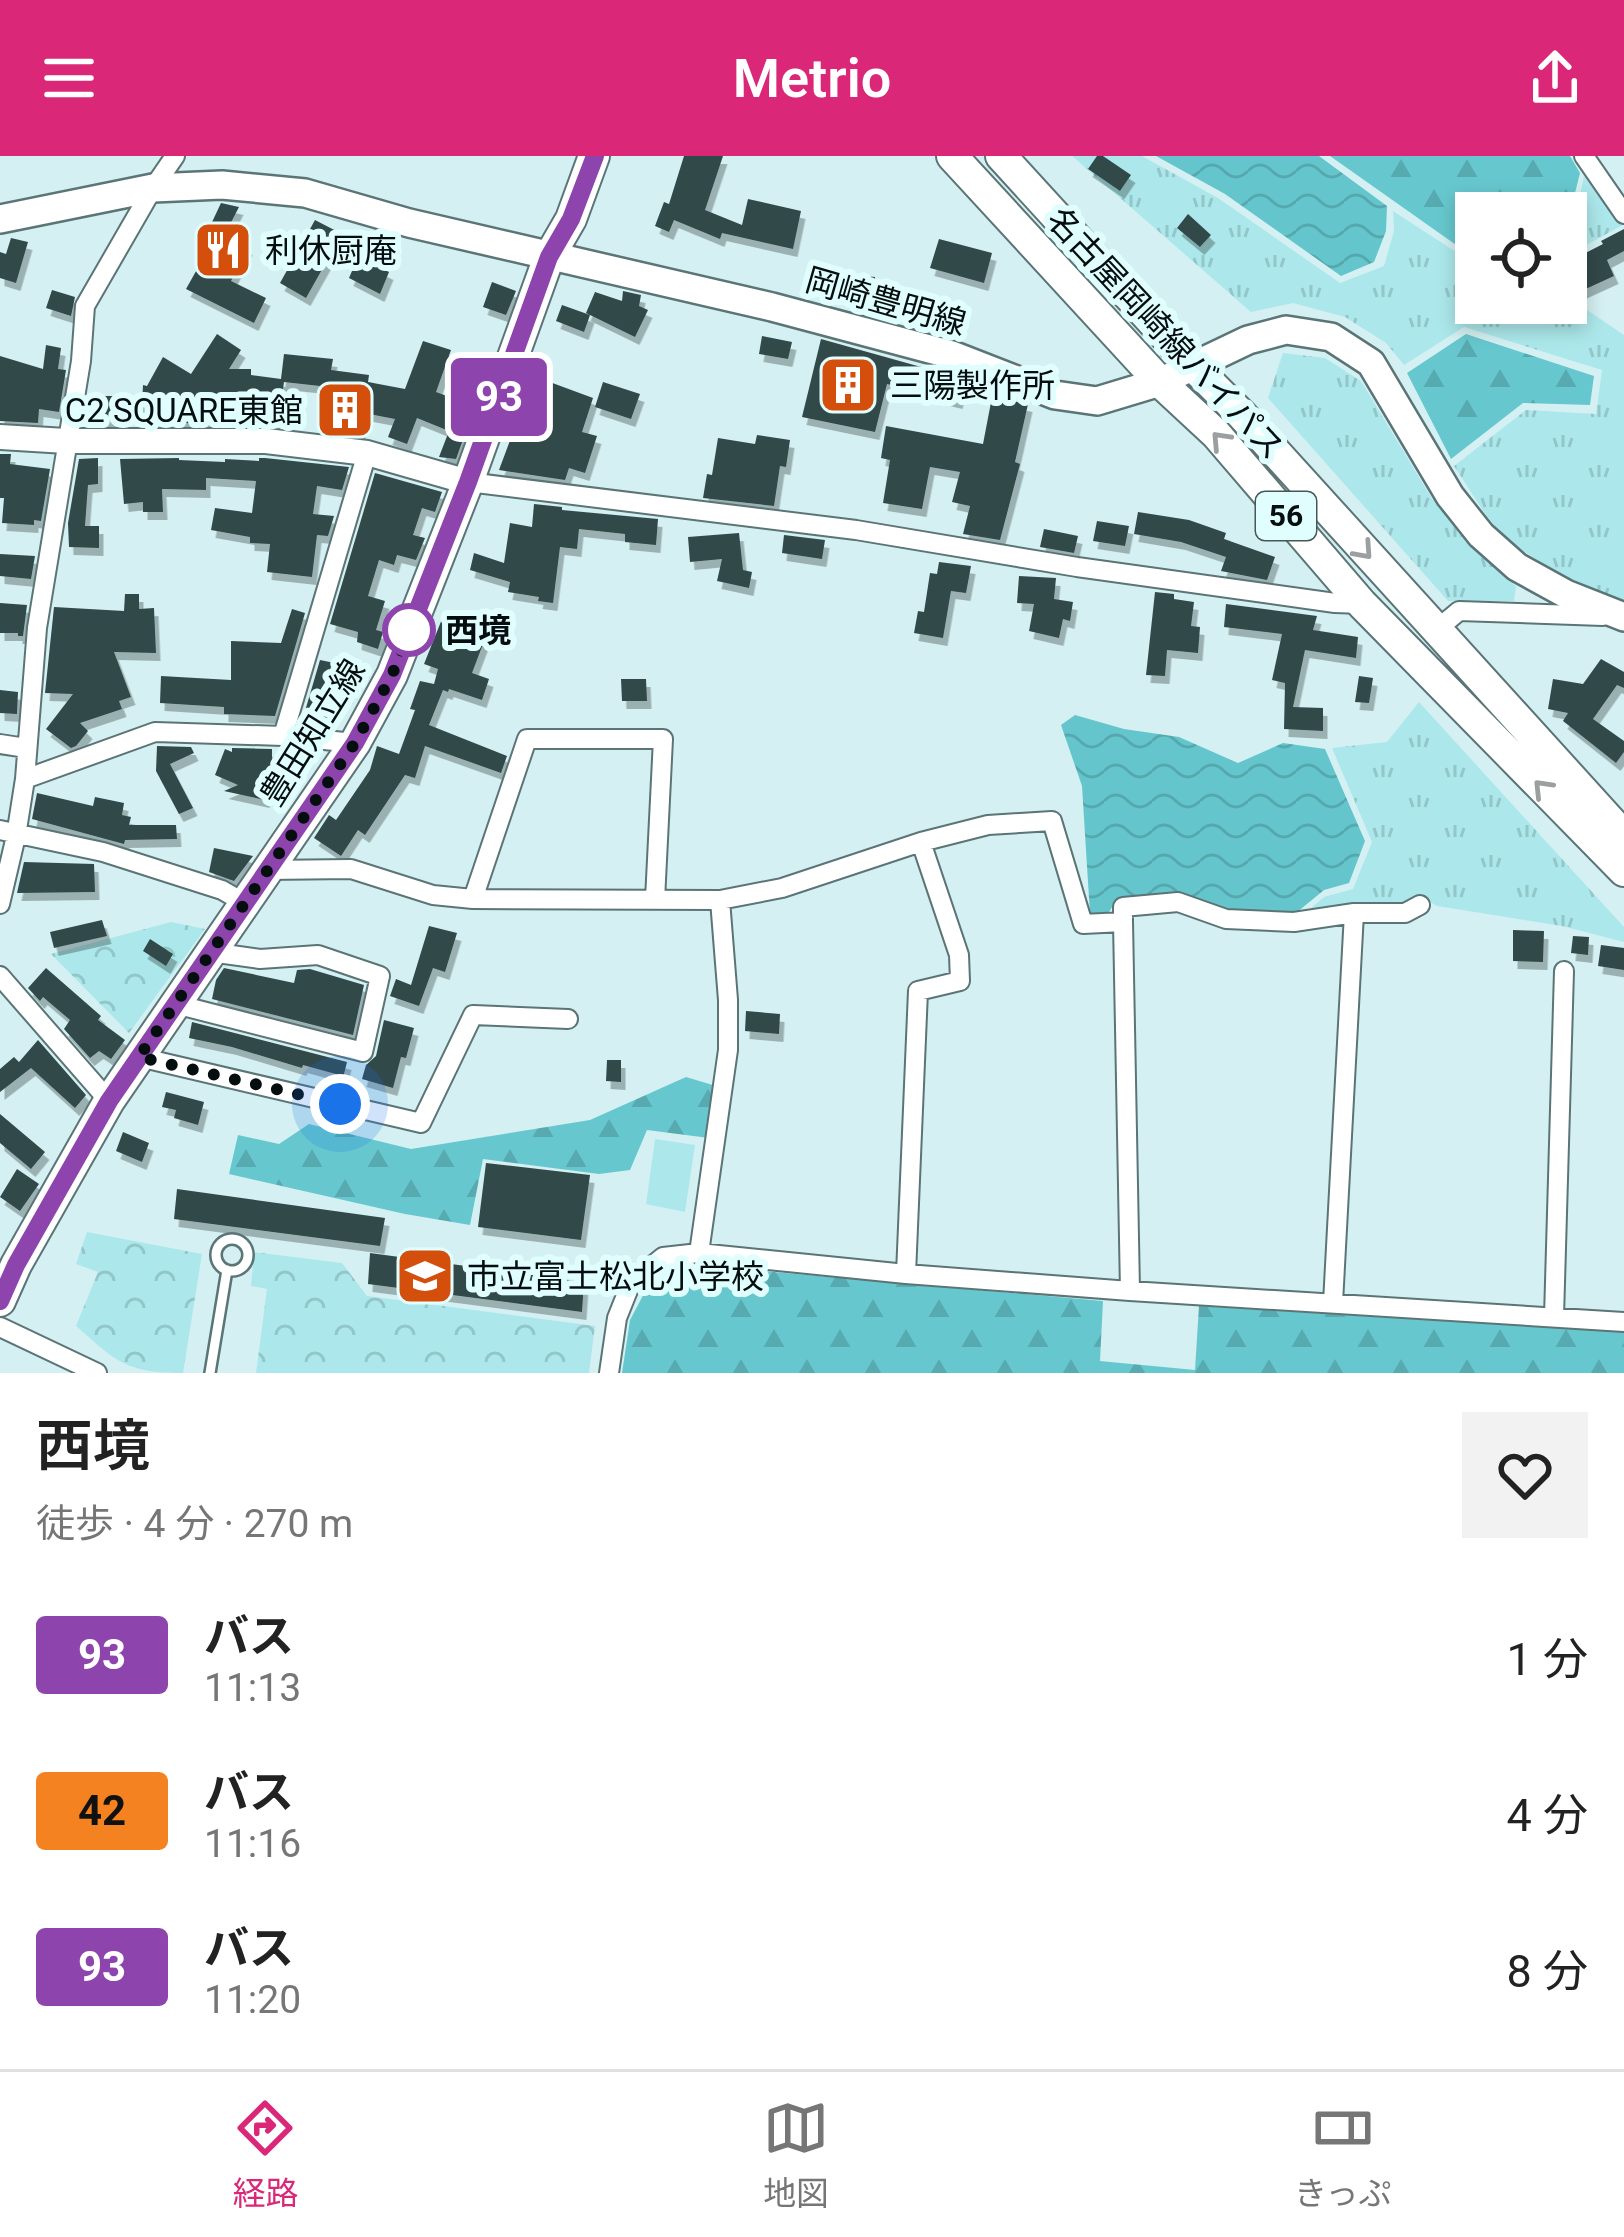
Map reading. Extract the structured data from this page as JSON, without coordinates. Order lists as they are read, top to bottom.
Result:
{
  "streets": {
    "main road": [
      "岡崎豊明線",
      "名古屋岡崎線バイパス",
      "56",
      "豊田知立線"
    ]
  },
  "crossings": [
    ["岡崎豊明線", "名古屋岡崎線バイパス"],
    ["岡崎豊明線", "豊田知立線"]
  ],
  "places": {
    "restaurant": ["利休厨庵"],
    "building": ["三陽製作所", "C2 SQUARE東館"],
    "other": ["西境"],
    "school or university": ["市立富士松北小学校"]
  },
  "lines": ["bus line 93"],
  "page": {
    "header": "Metrio",
    "on_map": "93",
    "heading": ["西境", "徒歩 · 4 分 · 270 m"],
    "list": [
      {
        "mark": "93",
        "name": "バス",
        "note": "11:13",
        "value": "1 分"
      },
      {
        "mark": "42",
        "name": "バス",
        "note": "11:16",
        "value": "4 分"
      },
      {
        "mark": "93",
        "name": "バス",
        "note": "11:20",
        "value": "8 分"
      }
    ],
    "tabs": ["経路", "地図", "きっぷ"]
  }
}
